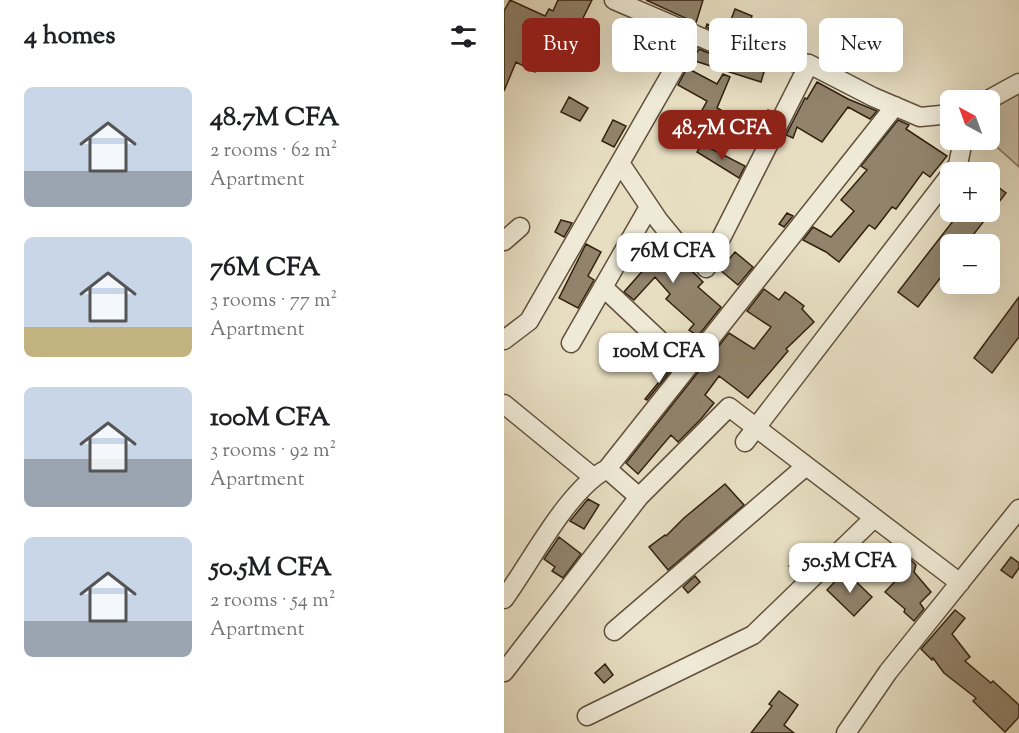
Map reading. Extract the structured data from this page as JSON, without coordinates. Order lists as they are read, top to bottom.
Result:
{
  "north": "top left",
  "page": {
    "heading": "4 homes",
    "chip": [
      "Buy",
      "Rent",
      "Filters",
      "New"
    ],
    "list": [
      {
        "name": "48.7M CFA",
        "note": "2 rooms · 62 m² · Apartment"
      },
      {
        "name": "76M CFA",
        "note": "3 rooms · 77 m² · Apartment"
      },
      {
        "name": "100M CFA",
        "note": "3 rooms · 92 m² · Apartment"
      },
      {
        "name": "50.5M CFA",
        "note": "2 rooms · 54 m² · Apartment"
      }
    ],
    "map_buttons": ["+", "−"],
    "price": [
      "48.7M CFA",
      "76M CFA",
      "100M CFA",
      "50.5M CFA"
    ]
  }
}
